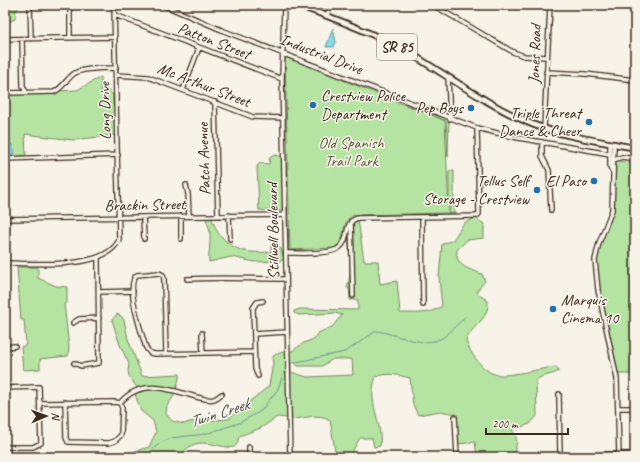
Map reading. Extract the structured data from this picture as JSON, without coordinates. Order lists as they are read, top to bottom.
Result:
{
  "streets": {
    "main road": ["SR 85"],
    "street": [
      "Patton Street",
      "Industrial Drive",
      "Jones Road",
      "Mc Arthur Street",
      "Long Drive",
      "Patch Avenue",
      "Brackin Street",
      "Stillwell Boulevard"
    ]
  },
  "crossings": [
    ["Patton Street", "Long Drive"],
    ["Patton Street", "Stillwell Boulevard"],
    ["SR 85", "Jones Road"],
    ["Industrial Drive", "Stillwell Boulevard"],
    ["Mc Arthur Street", "Long Drive"],
    ["Mc Arthur Street", "Patch Avenue"],
    ["Mc Arthur Street", "Stillwell Boulevard"],
    ["Long Drive", "Brackin Street"],
    ["Patch Avenue", "Brackin Street"],
    ["Brackin Street", "Stillwell Boulevard"]
  ],
  "water": ["Twin Creek"],
  "parks": ["Old Spanish Trail Park"],
  "places": [
    "Crestview Police Department",
    "Pep Boys",
    "Triple Threat Dance & Cheer",
    "El Paso",
    "Tellus Self Storage - Crestview",
    "Marquis Cinema 10"
  ],
  "scale_bar": "200 m",
  "north": "right"
}
